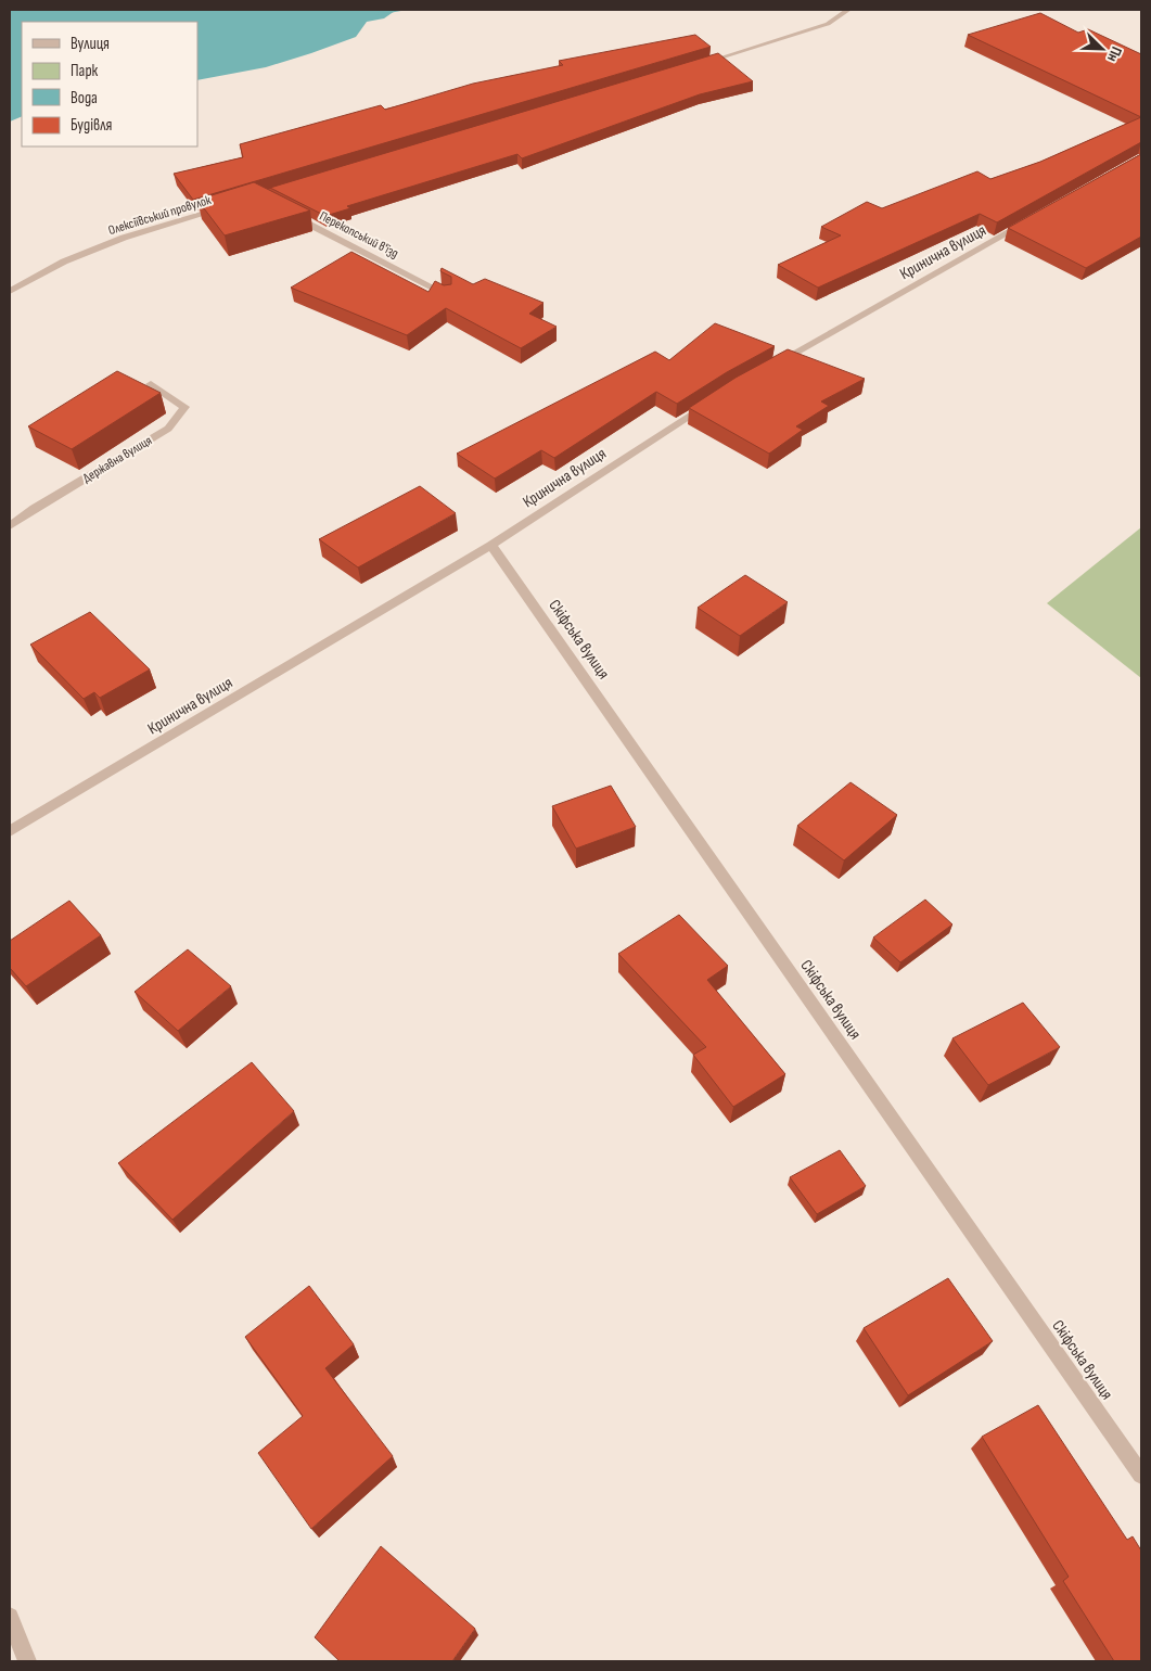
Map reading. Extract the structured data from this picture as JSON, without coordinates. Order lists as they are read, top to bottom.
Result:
{
  "streets": {
    "street": [
      "Олексіївський провулок",
      "Перекопський в'їзд",
      "Кринична вулиця",
      "Державна вулиця",
      "Скіфська вулиця"
    ]
  },
  "crossings": [
    ["Кринична вулиця", "Скіфська вулиця"]
  ],
  "legend": [
    "Вулиця",
    "Парк",
    "Вода",
    "Будівля"
  ],
  "north": "bottom right"
}
